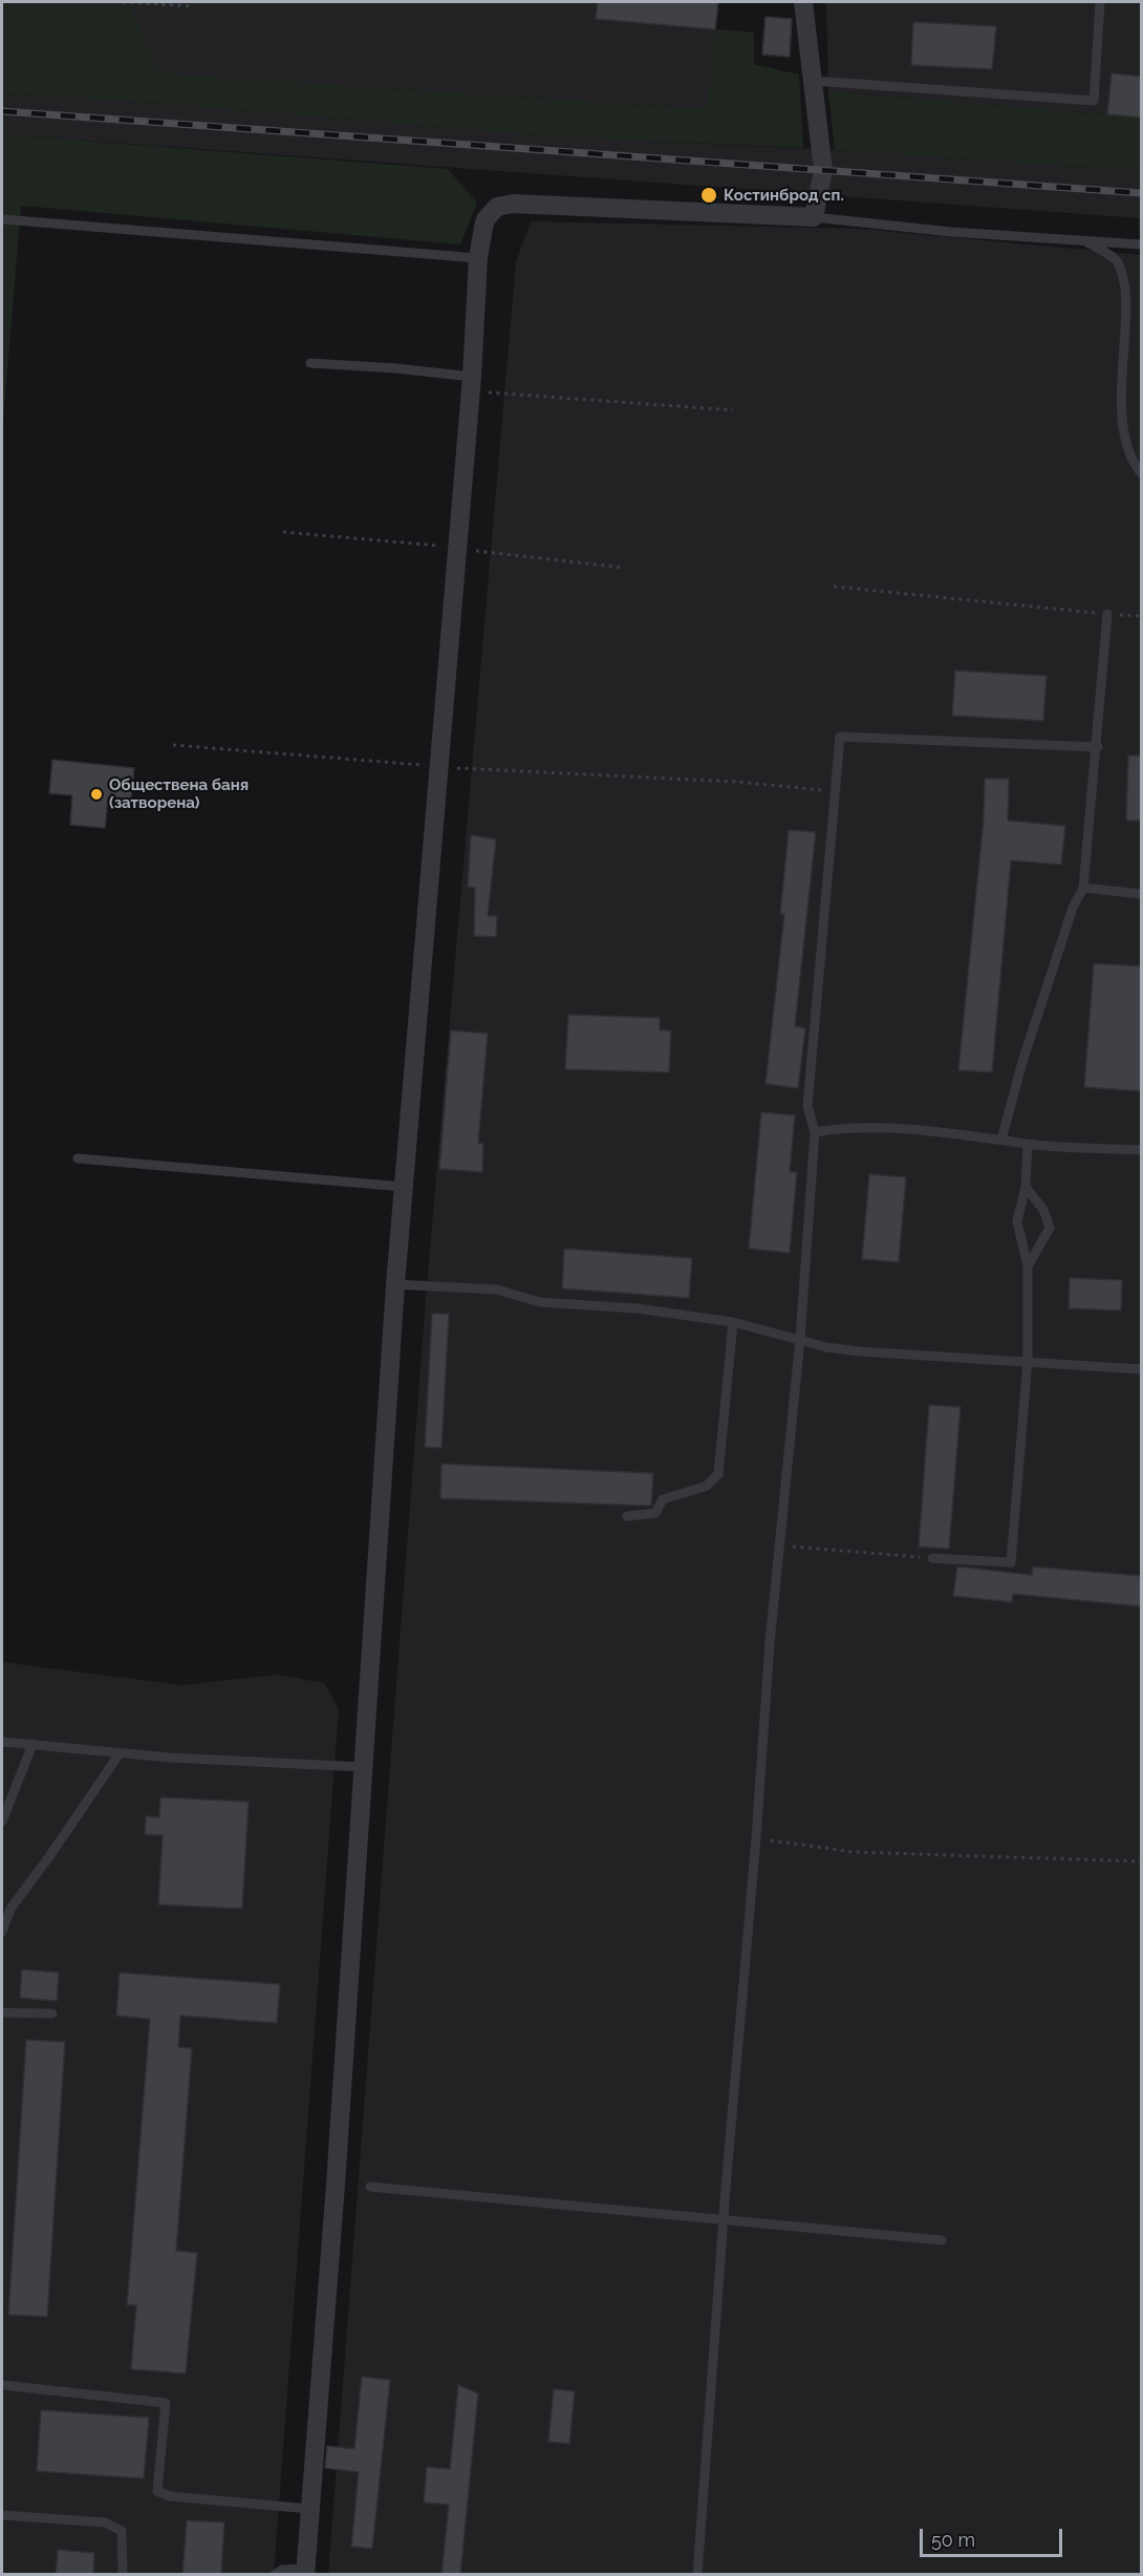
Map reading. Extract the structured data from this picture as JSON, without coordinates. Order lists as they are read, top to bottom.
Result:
{
  "places": ["Костинброд сп.", "Обществена баня (затворена)"],
  "scale_bar": "50 m"
}
